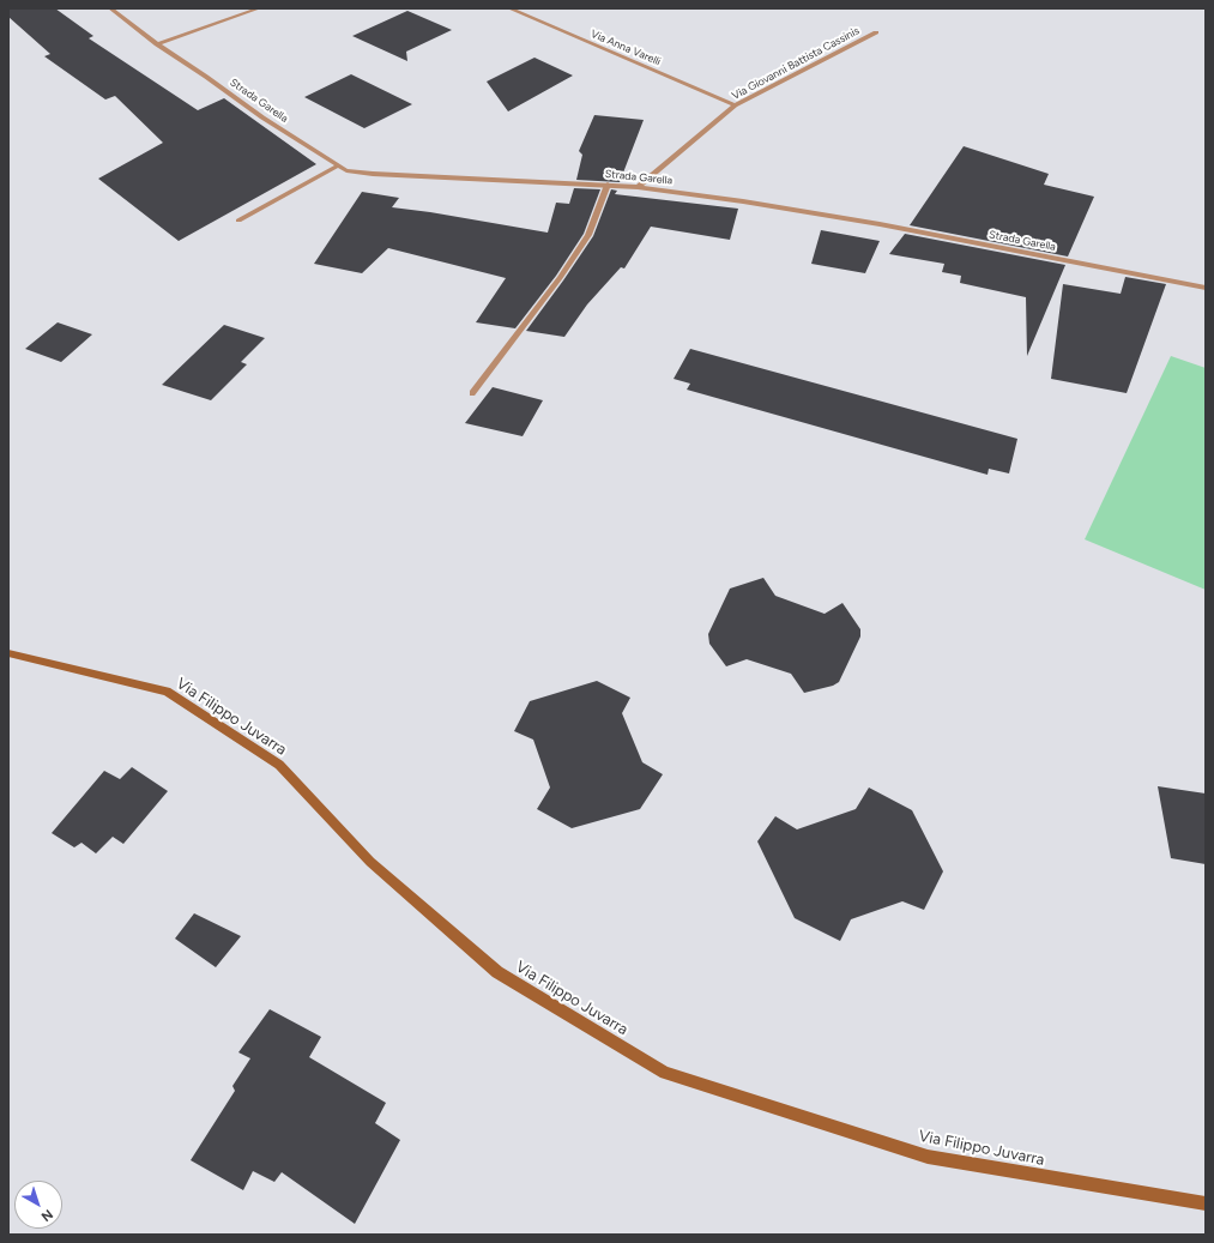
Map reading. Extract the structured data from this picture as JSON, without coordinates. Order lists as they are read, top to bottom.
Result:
{
  "streets": {
    "main road": ["Via Filippo Juvarra"],
    "street": ["Via Anna Varelli", "Via Giovanni Battista Cassinis", "Strada Garella"]
  },
  "crossings": [
    ["Via Anna Varelli", "Via Giovanni Battista Cassinis"],
    ["Via Giovanni Battista Cassinis", "Strada Garella"]
  ],
  "north": "bottom right"
}
